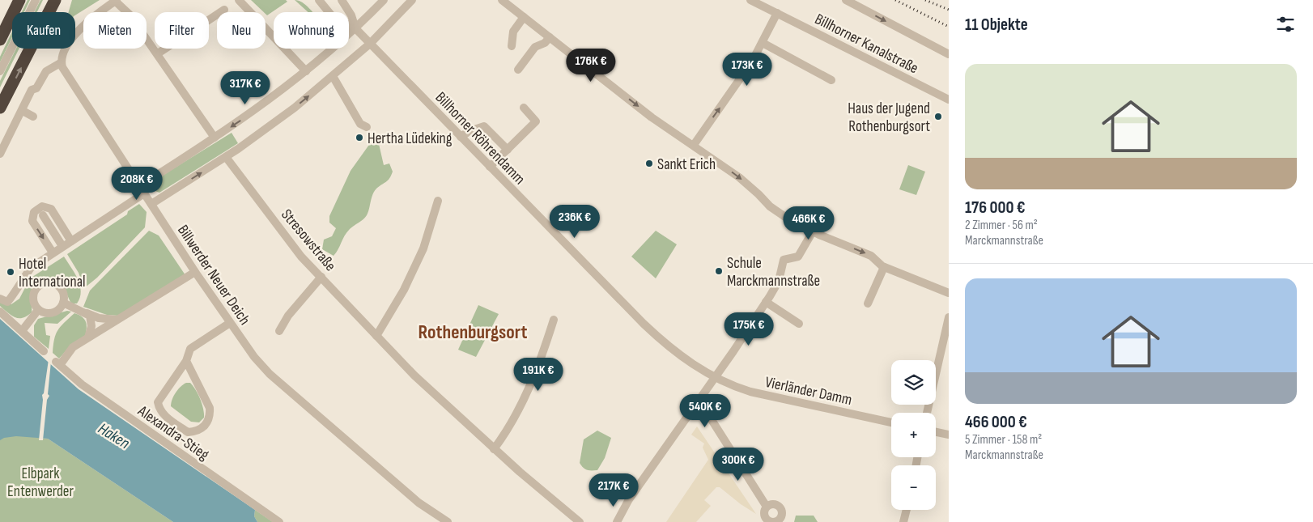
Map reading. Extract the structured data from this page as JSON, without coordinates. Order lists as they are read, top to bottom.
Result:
{
  "streets": {
    "street": [
      "Billhorner Kanalstraße",
      "Billhorner Röhrendamm",
      "Stresowstraße",
      "Billwerder Neuer Deich",
      "Vierländer Damm",
      "Alexandra-Stieg"
    ]
  },
  "crossings": [
    ["Billhorner Röhrendamm", "Vierländer Damm"]
  ],
  "districts": ["Rothenburgsort"],
  "water": ["Haken"],
  "parks": ["Elbpark Entenwerder"],
  "places": [
    "Haus der Jugend Rothenburgsort",
    "Hertha Lüdeking",
    "Sankt Erich",
    "Schule Marckmannstraße",
    "Hotel International"
  ],
  "page": {
    "heading": "11 Objekte",
    "chip": [
      "Kaufen",
      "Mieten",
      "Filter",
      "Neu",
      "Wohnung"
    ],
    "price": [
      "176K €",
      "173K €",
      "317K €",
      "208K €",
      "236K €",
      "466K €",
      "175K €",
      "191K €",
      "540K €",
      "300K €",
      "217K €"
    ],
    "list": [
      {
        "name": "176 000 €",
        "note": "2 Zimmer · 56 m² · Marckmannstraße"
      },
      {
        "name": "466 000 €",
        "note": "5 Zimmer · 158 m² · Marckmannstraße"
      }
    ],
    "map_buttons": ["+", "−"]
  }
}
